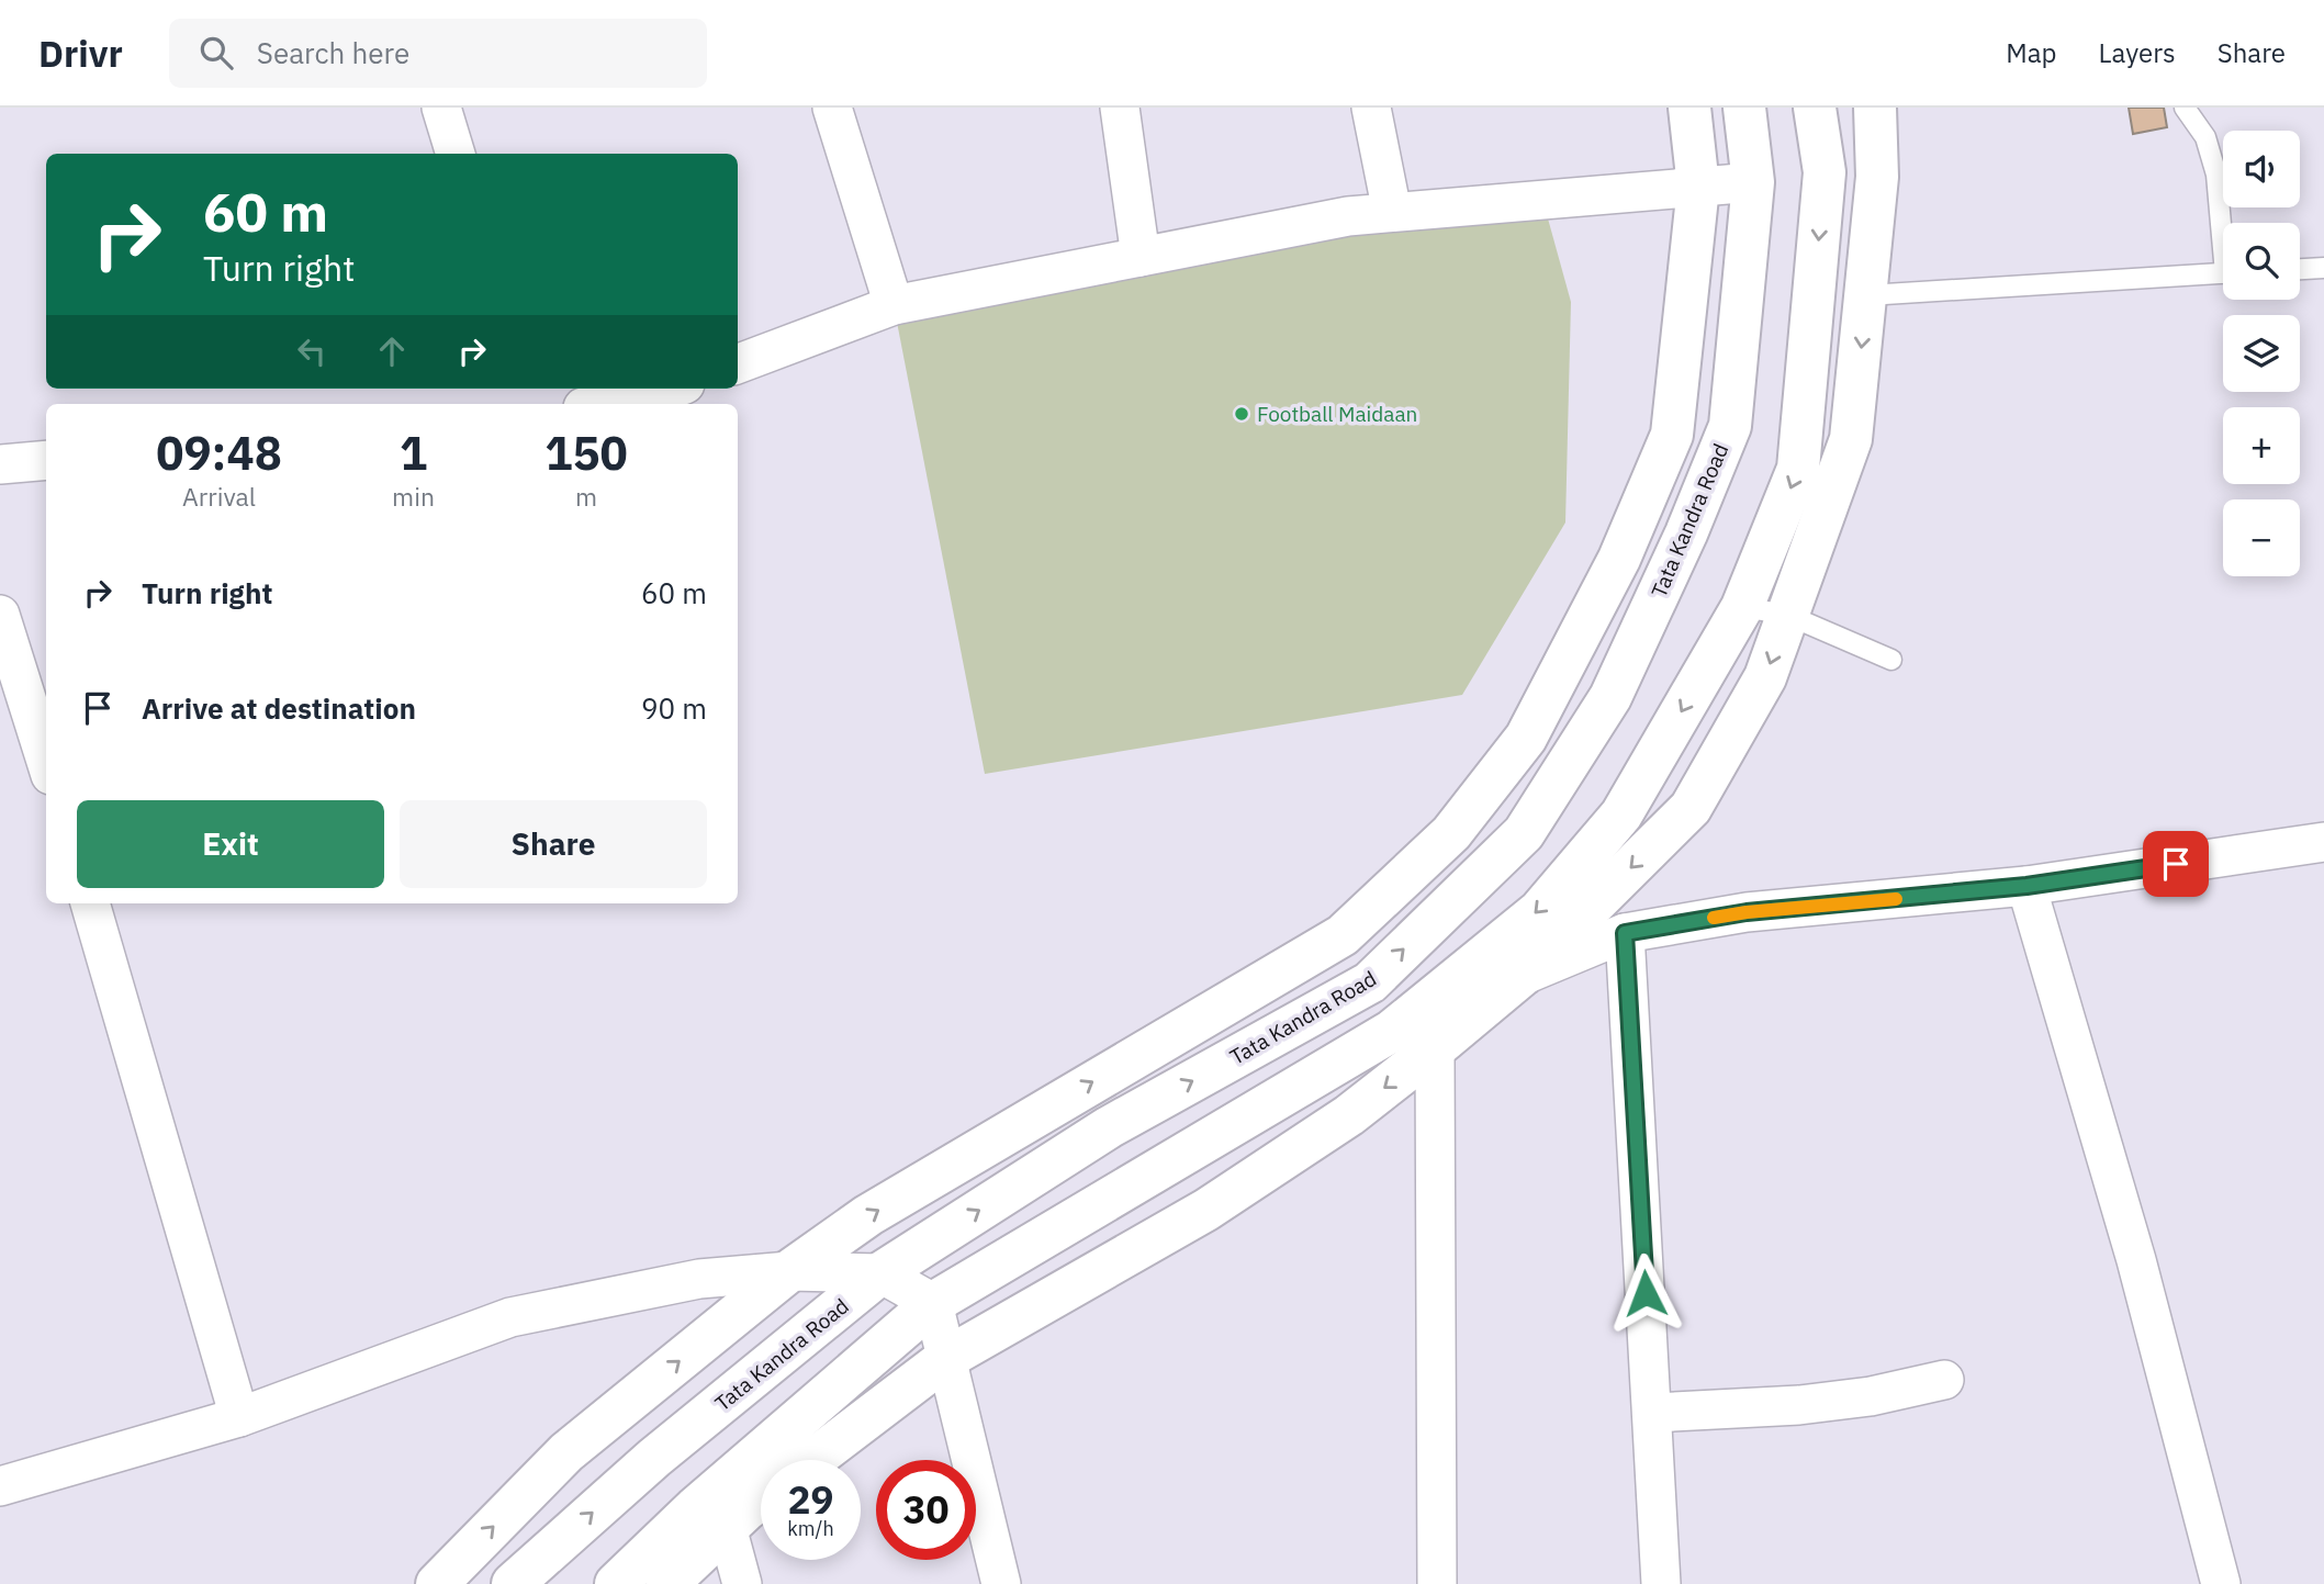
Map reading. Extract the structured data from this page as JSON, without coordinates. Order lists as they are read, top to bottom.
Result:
{
  "streets": {
    "street": ["Tata Kandra Road"]
  },
  "places": ["Football Maidaan"],
  "page": {
    "header": "Drivr",
    "search": "Search here",
    "nav": ["Map", "Layers", "Share"],
    "map_buttons": ["+", "−"],
    "turn": ["60 m", "Turn right"],
    "eta": [
      "09:48",
      "Arrival",
      "1",
      "min",
      "150",
      "m"
    ],
    "list": [
      {
        "name": "Turn right",
        "value": "60 m"
      },
      {
        "name": "Arrive at destination",
        "value": "90 m"
      }
    ],
    "buttons": ["Exit", "Share"],
    "speed": "29 km/h",
    "limit": "30"
  }
}
